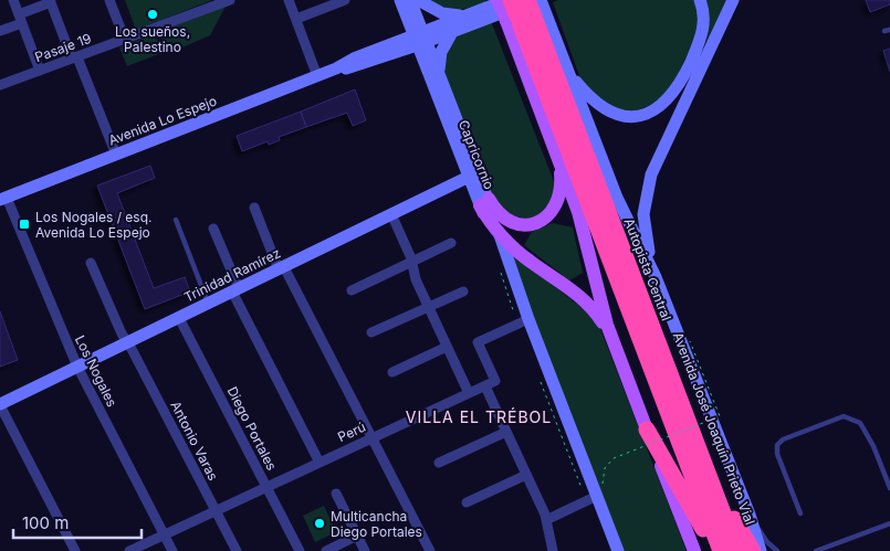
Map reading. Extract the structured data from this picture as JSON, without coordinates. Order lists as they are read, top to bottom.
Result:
{
  "streets": {
    "highway": ["Autopista Central"],
    "main road": [
      "Avenida Lo Espejo",
      "Capricornio",
      "Trinidad Ramírez",
      "Avenida José Joaquín Prieto Vial"
    ],
    "street": [
      "Pasaje 19",
      "Los Nogales",
      "Diego Portales",
      "Perú",
      "Antonio Varas"
    ]
  },
  "crossings": [
    ["Avenida Lo Espejo", "Capricornio"],
    ["Avenida Lo Espejo", "Autopista Central"],
    ["Avenida Lo Espejo", "Los Nogales"],
    ["Avenida Lo Espejo", "Avenida José Joaquín Prieto Vial"],
    ["Capricornio", "Trinidad Ramírez"],
    ["Autopista Central", "Avenida José Joaquín Prieto Vial"],
    ["Trinidad Ramírez", "Los Nogales"],
    ["Trinidad Ramírez", "Diego Portales"],
    ["Trinidad Ramírez", "Antonio Varas"],
    ["Los Nogales", "Perú"],
    ["Diego Portales", "Perú"],
    ["Perú", "Antonio Varas"]
  ],
  "districts": ["VILLA EL TRÉBOL"],
  "places": {
    "other": ["Los sueños, Palestino", "Multicancha Diego Portales"],
    "transit": ["Los Nogales / esq. Avenida Lo Espejo"]
  },
  "scale_bar": "100 m"
}
